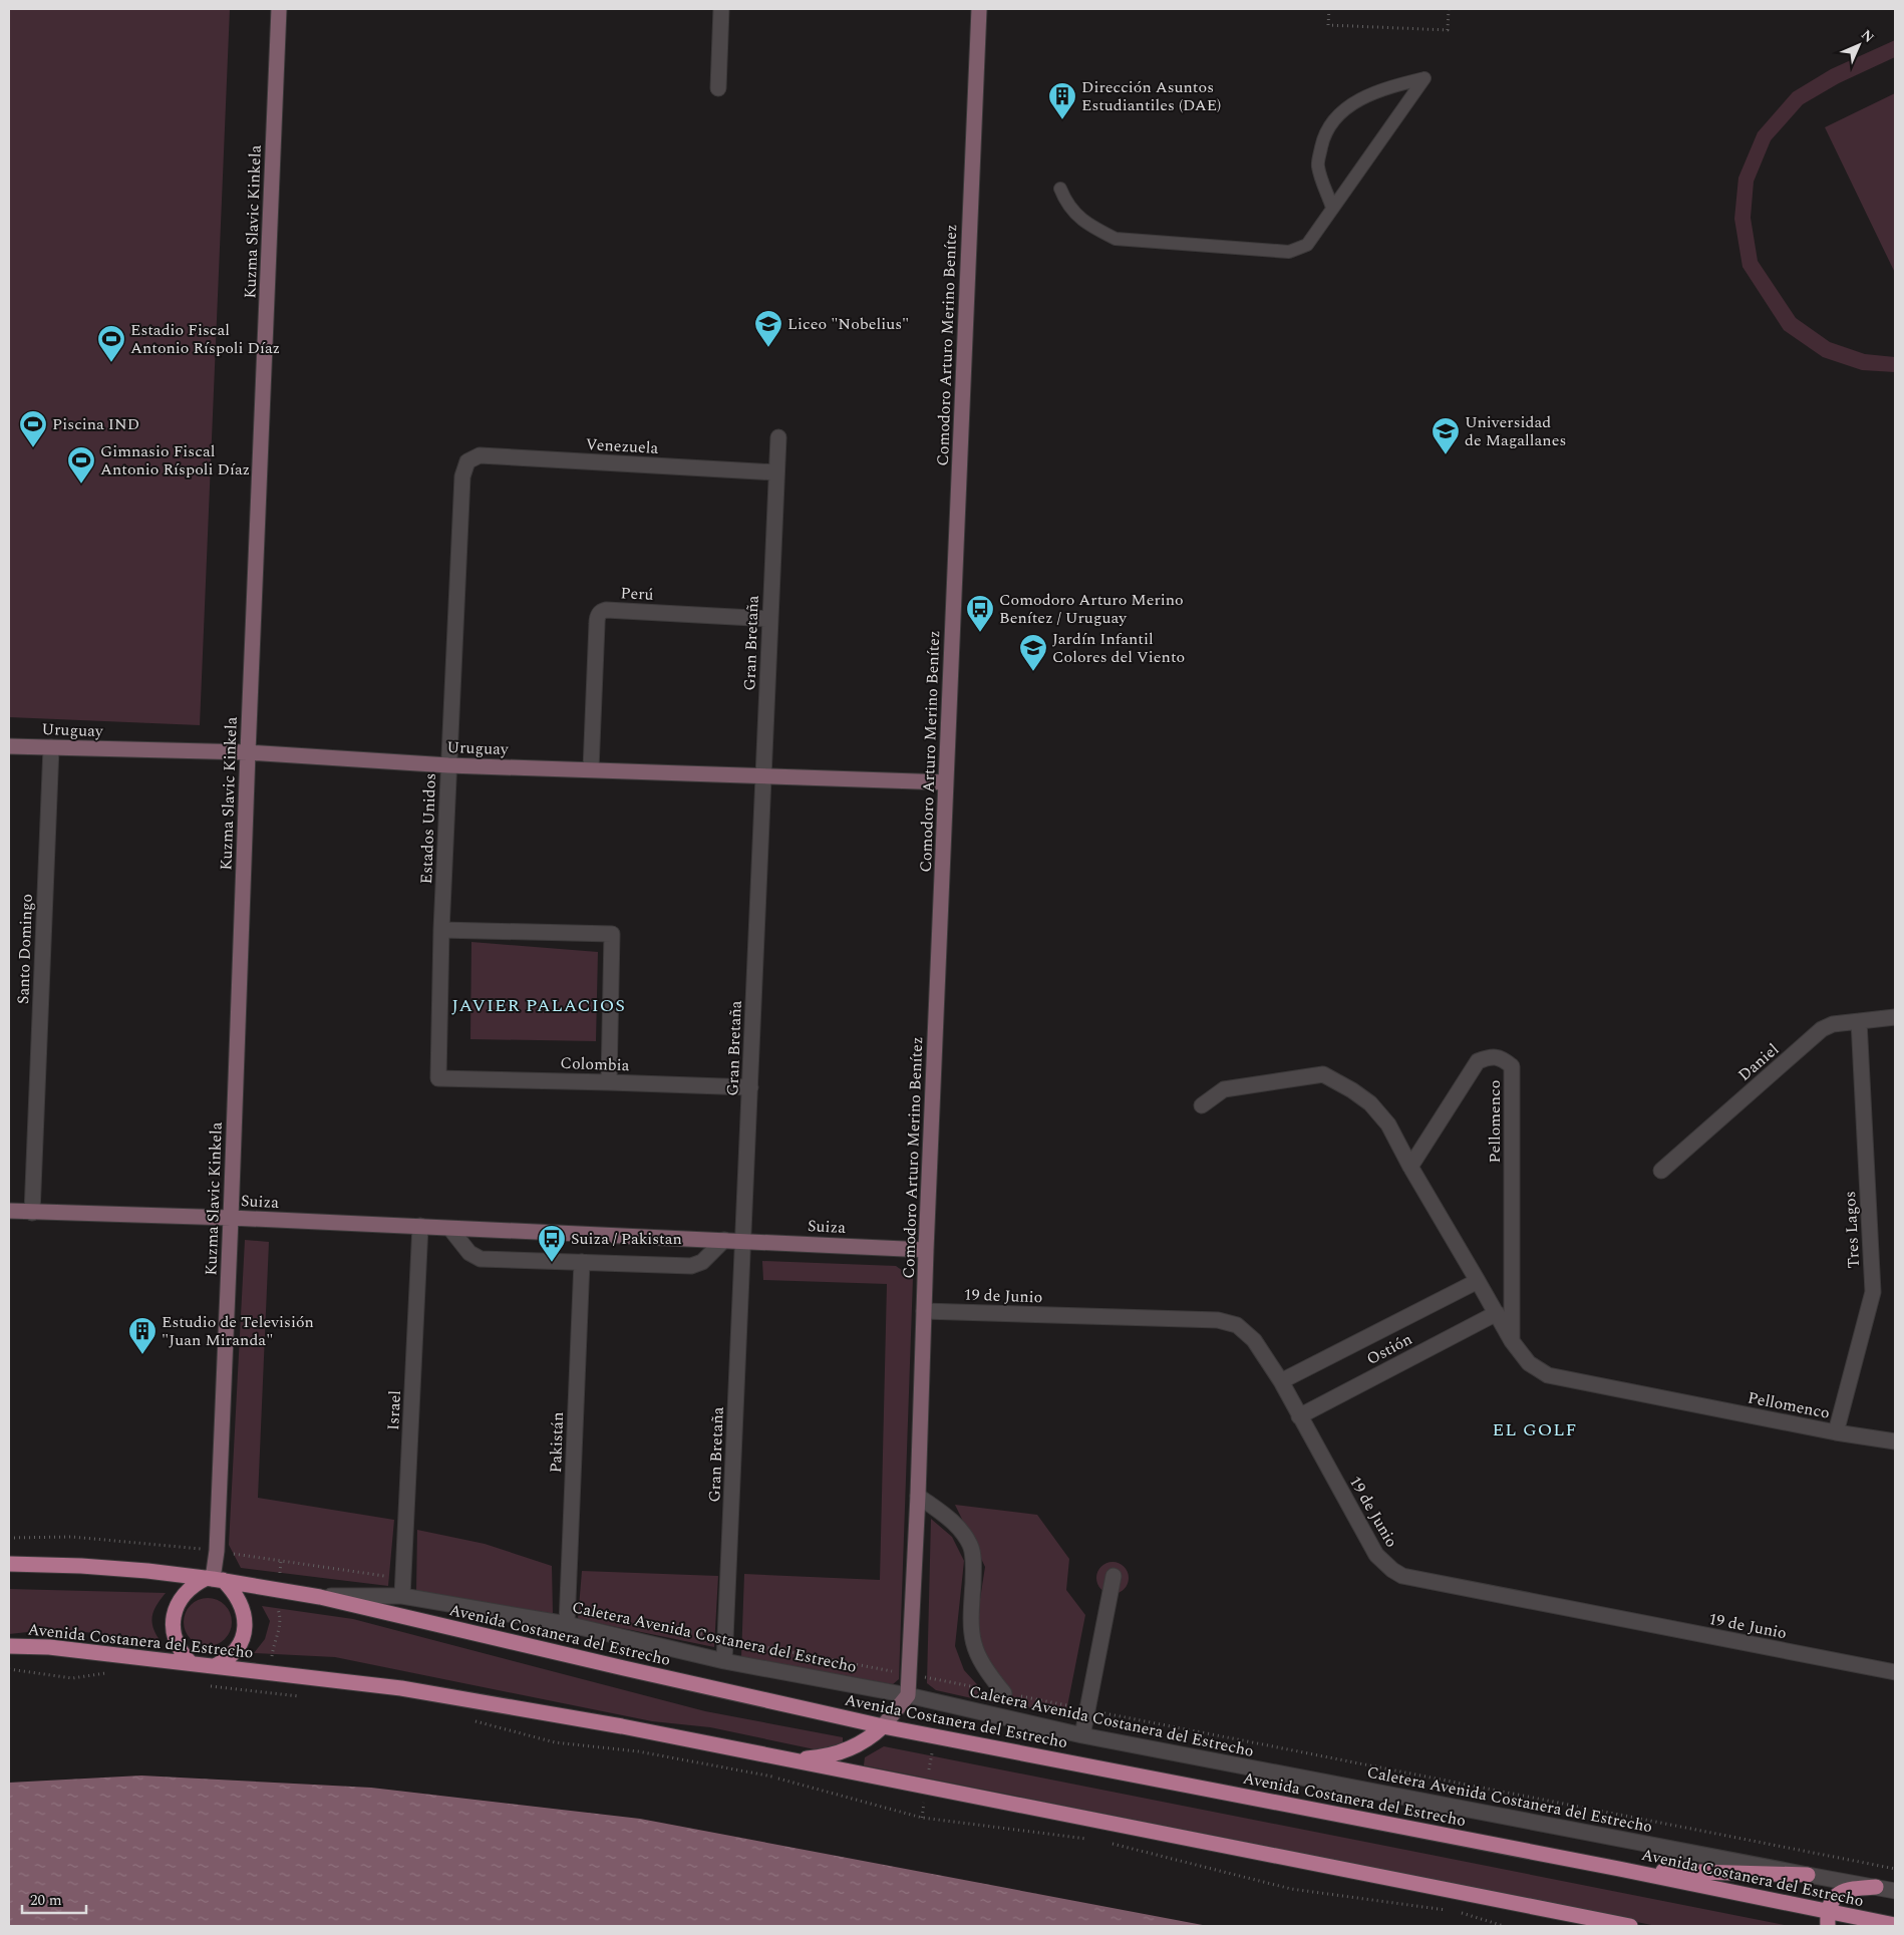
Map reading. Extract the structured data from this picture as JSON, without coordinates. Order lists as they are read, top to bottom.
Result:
{
  "streets": {
    "main road": ["Avenida Costanera del Estrecho"],
    "street": [
      "Kuzma Slavic Kinkela",
      "Comodoro Arturo Merino Benítez",
      "Venezuela",
      "Perú",
      "Gran Bretaña",
      "Uruguay",
      "Estados Unidos",
      "Santo Domingo",
      "Daniel",
      "Colombia",
      "Pellomenco",
      "Suiza",
      "Tres Lagos",
      "19 de Junio",
      "Ostión",
      "Israel",
      "Pakistán",
      "Caletera Avenida Costanera del Estrecho"
    ]
  },
  "crossings": [
    ["Kuzma Slavic Kinkela", "Uruguay"],
    ["Kuzma Slavic Kinkela", "Suiza"],
    ["Kuzma Slavic Kinkela", "Avenida Costanera del Estrecho"],
    ["Comodoro Arturo Merino Benítez", "Uruguay"],
    ["Comodoro Arturo Merino Benítez", "Suiza"],
    ["Comodoro Arturo Merino Benítez", "19 de Junio"],
    ["Comodoro Arturo Merino Benítez", "Caletera Avenida Costanera del Estrecho"],
    ["Venezuela", "Gran Bretaña"],
    ["Venezuela", "Estados Unidos"],
    ["Perú", "Gran Bretaña"],
    ["Perú", "Uruguay"],
    ["Gran Bretaña", "Uruguay"],
    ["Gran Bretaña", "Colombia"],
    ["Gran Bretaña", "Suiza"],
    ["Gran Bretaña", "Caletera Avenida Costanera del Estrecho"],
    ["Uruguay", "Estados Unidos"],
    ["Uruguay", "Santo Domingo"],
    ["Estados Unidos", "Colombia"],
    ["Santo Domingo", "Suiza"],
    ["Daniel", "Tres Lagos"],
    ["Pellomenco", "Tres Lagos"],
    ["Pellomenco", "Ostión"],
    ["Suiza", "Israel"],
    ["19 de Junio", "Ostión"],
    ["Israel", "Caletera Avenida Costanera del Estrecho"],
    ["Pakistán", "Caletera Avenida Costanera del Estrecho"],
    ["Avenida Costanera del Estrecho", "Caletera Avenida Costanera del Estrecho"]
  ],
  "districts": ["JAVIER PALACIOS", "EL GOLF"],
  "places": {
    "building": ["Dirección Asuntos Estudiantiles (DAE)", "Estudio de Televisión \"Juan Miranda\""],
    "school or university": ["Liceo \"Nobelius\"", "Universidad de Magallanes", "Jardín Infantil Colores del Viento"],
    "sports": ["Estadio Fiscal Antonio Ríspoli Díaz", "Piscina IND", "Gimnasio Fiscal Antonio Ríspoli Díaz"],
    "bus stop": ["Comodoro Arturo Merino Benítez / Uruguay", "Suiza / Pakistan"]
  },
  "scale_bar": "20 m",
  "north": "top right"
}
